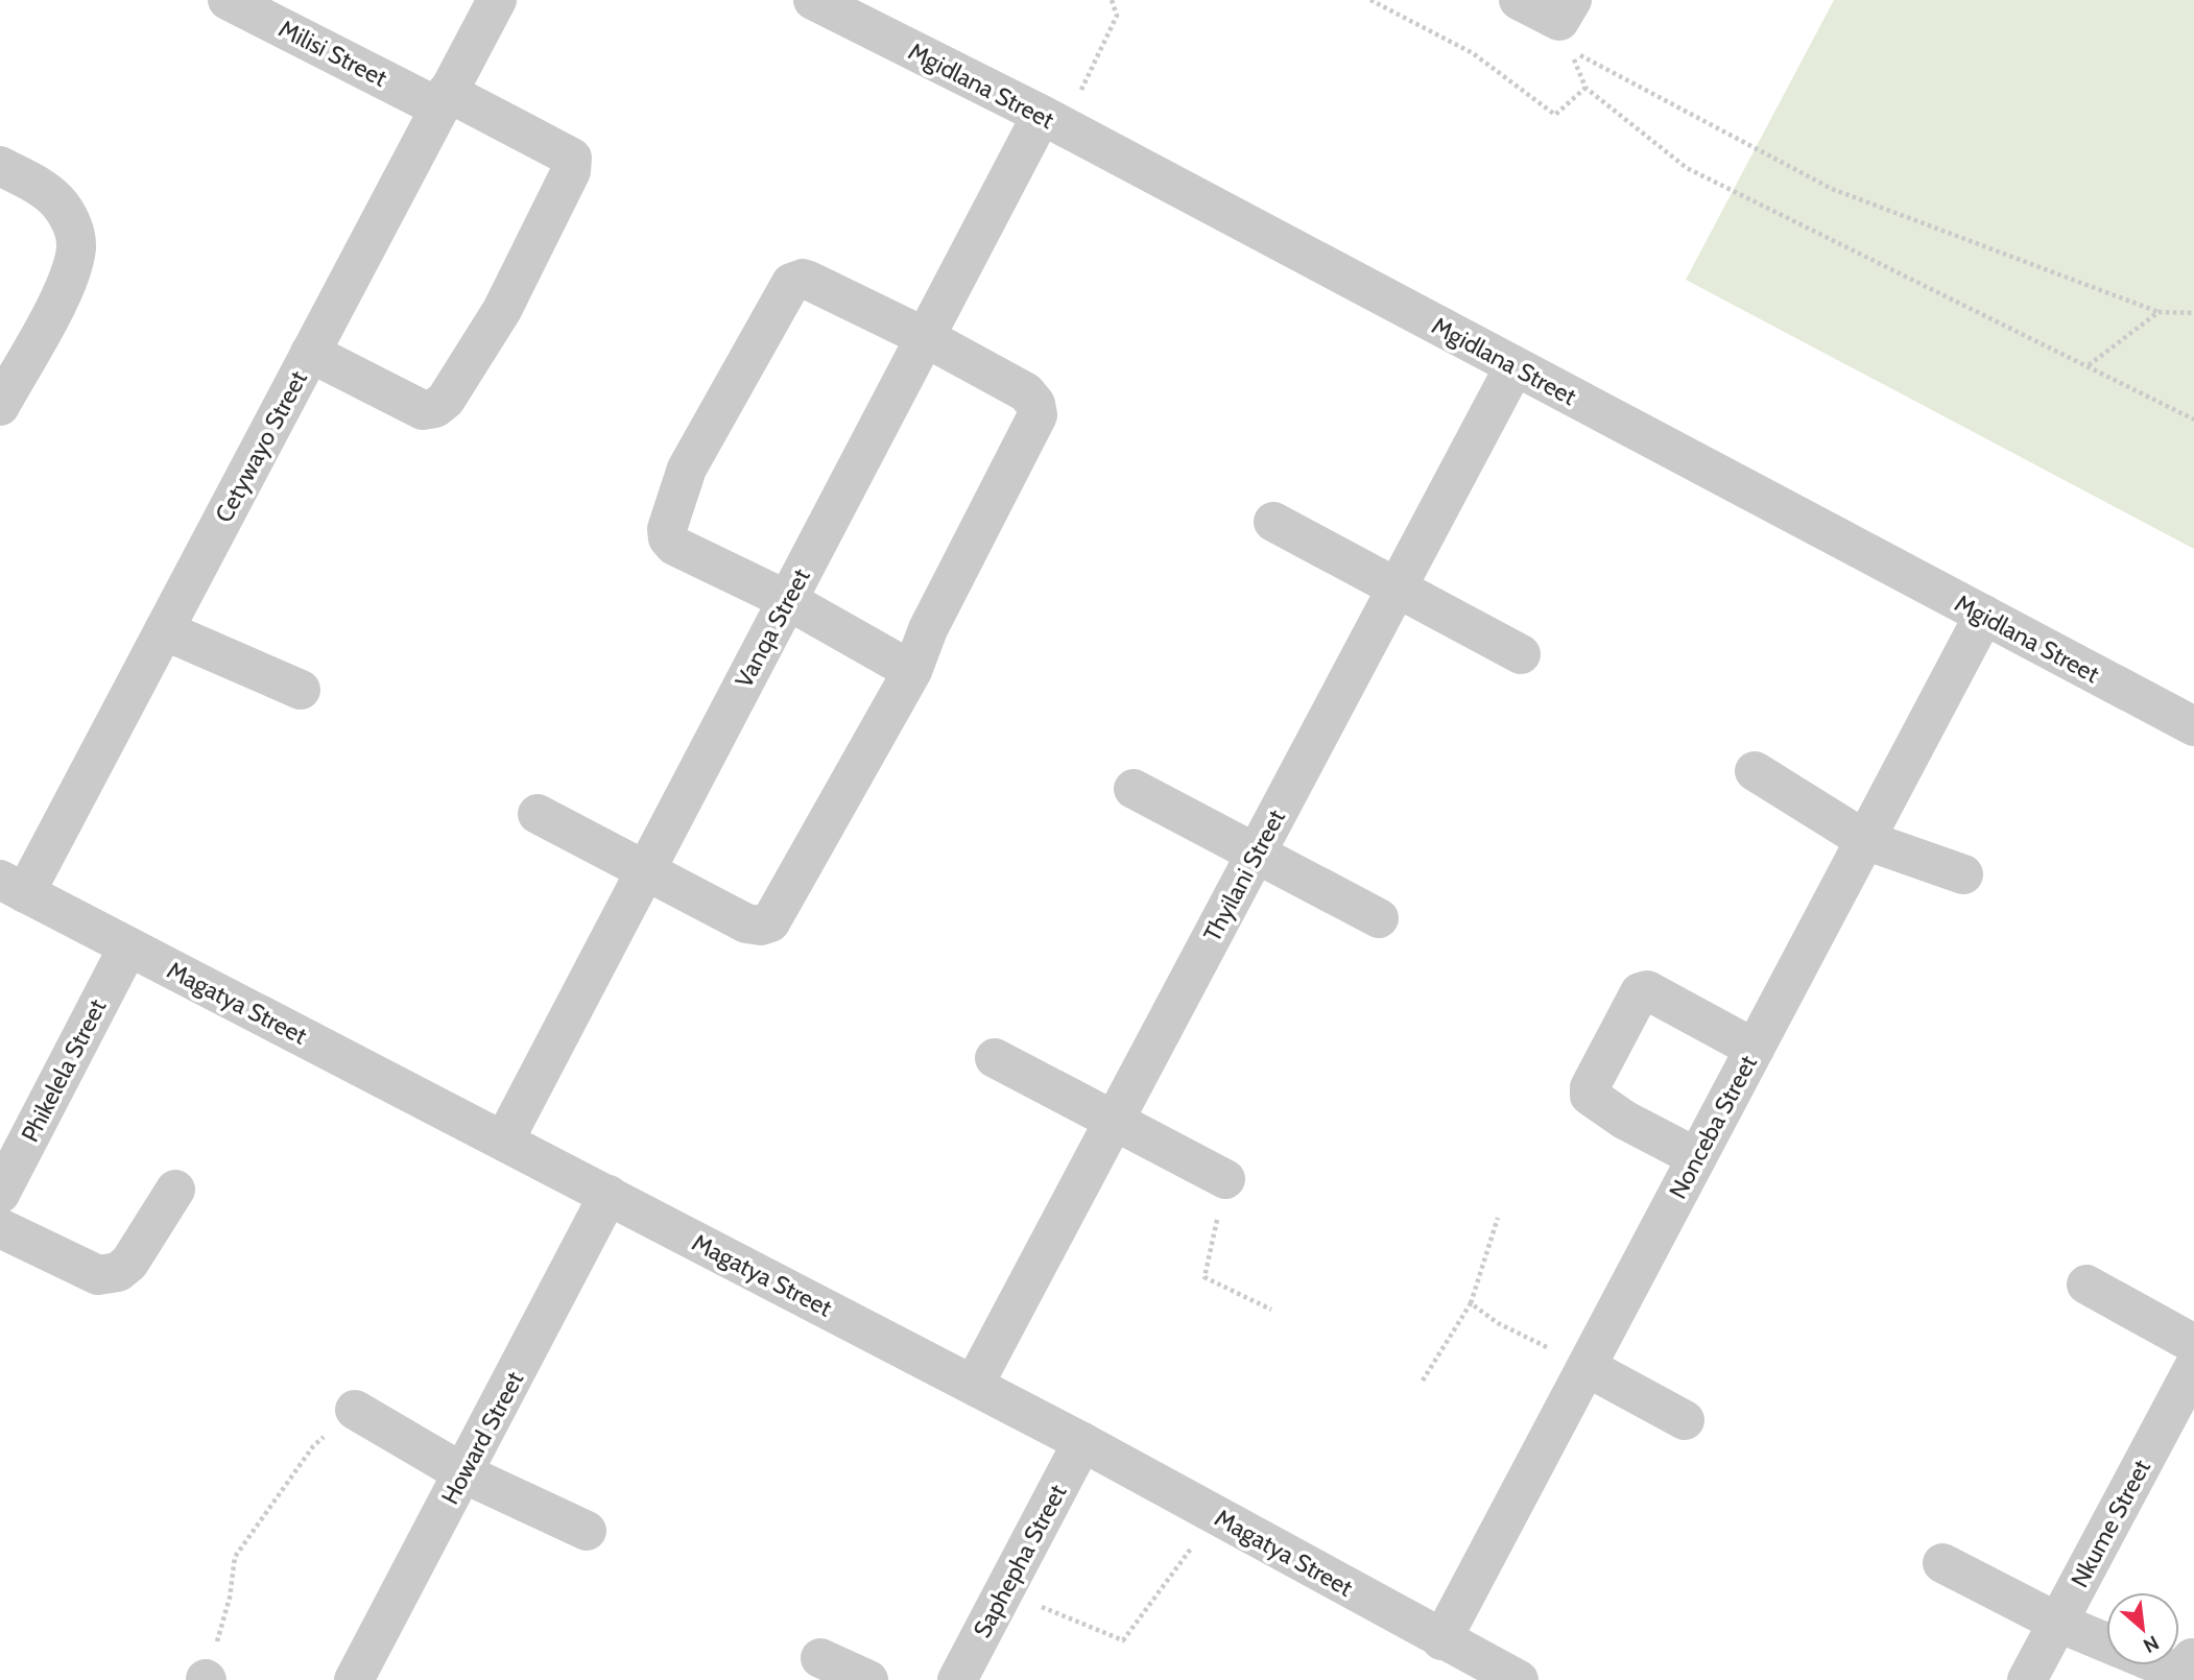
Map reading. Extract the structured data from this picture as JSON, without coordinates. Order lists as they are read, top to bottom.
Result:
{
  "streets": {
    "street": [
      "Milisi Street",
      "Mgidlana Street",
      "Cetywayo Street",
      "Vanqa Street",
      "Thyilani Street",
      "Magatya Street",
      "Phikelela Street",
      "Nonceba Street",
      "Howard Street",
      "Nkume Street",
      "Saphepha Street"
    ]
  },
  "crossings": [
    ["Milisi Street", "Cetywayo Street"],
    ["Mgidlana Street", "Vanqa Street"],
    ["Mgidlana Street", "Thyilani Street"],
    ["Mgidlana Street", "Nonceba Street"],
    ["Cetywayo Street", "Magatya Street"],
    ["Vanqa Street", "Magatya Street"],
    ["Thyilani Street", "Magatya Street"],
    ["Magatya Street", "Phikelela Street"],
    ["Magatya Street", "Nonceba Street"],
    ["Magatya Street", "Howard Street"],
    ["Magatya Street", "Saphepha Street"]
  ],
  "north": "bottom right"
}
